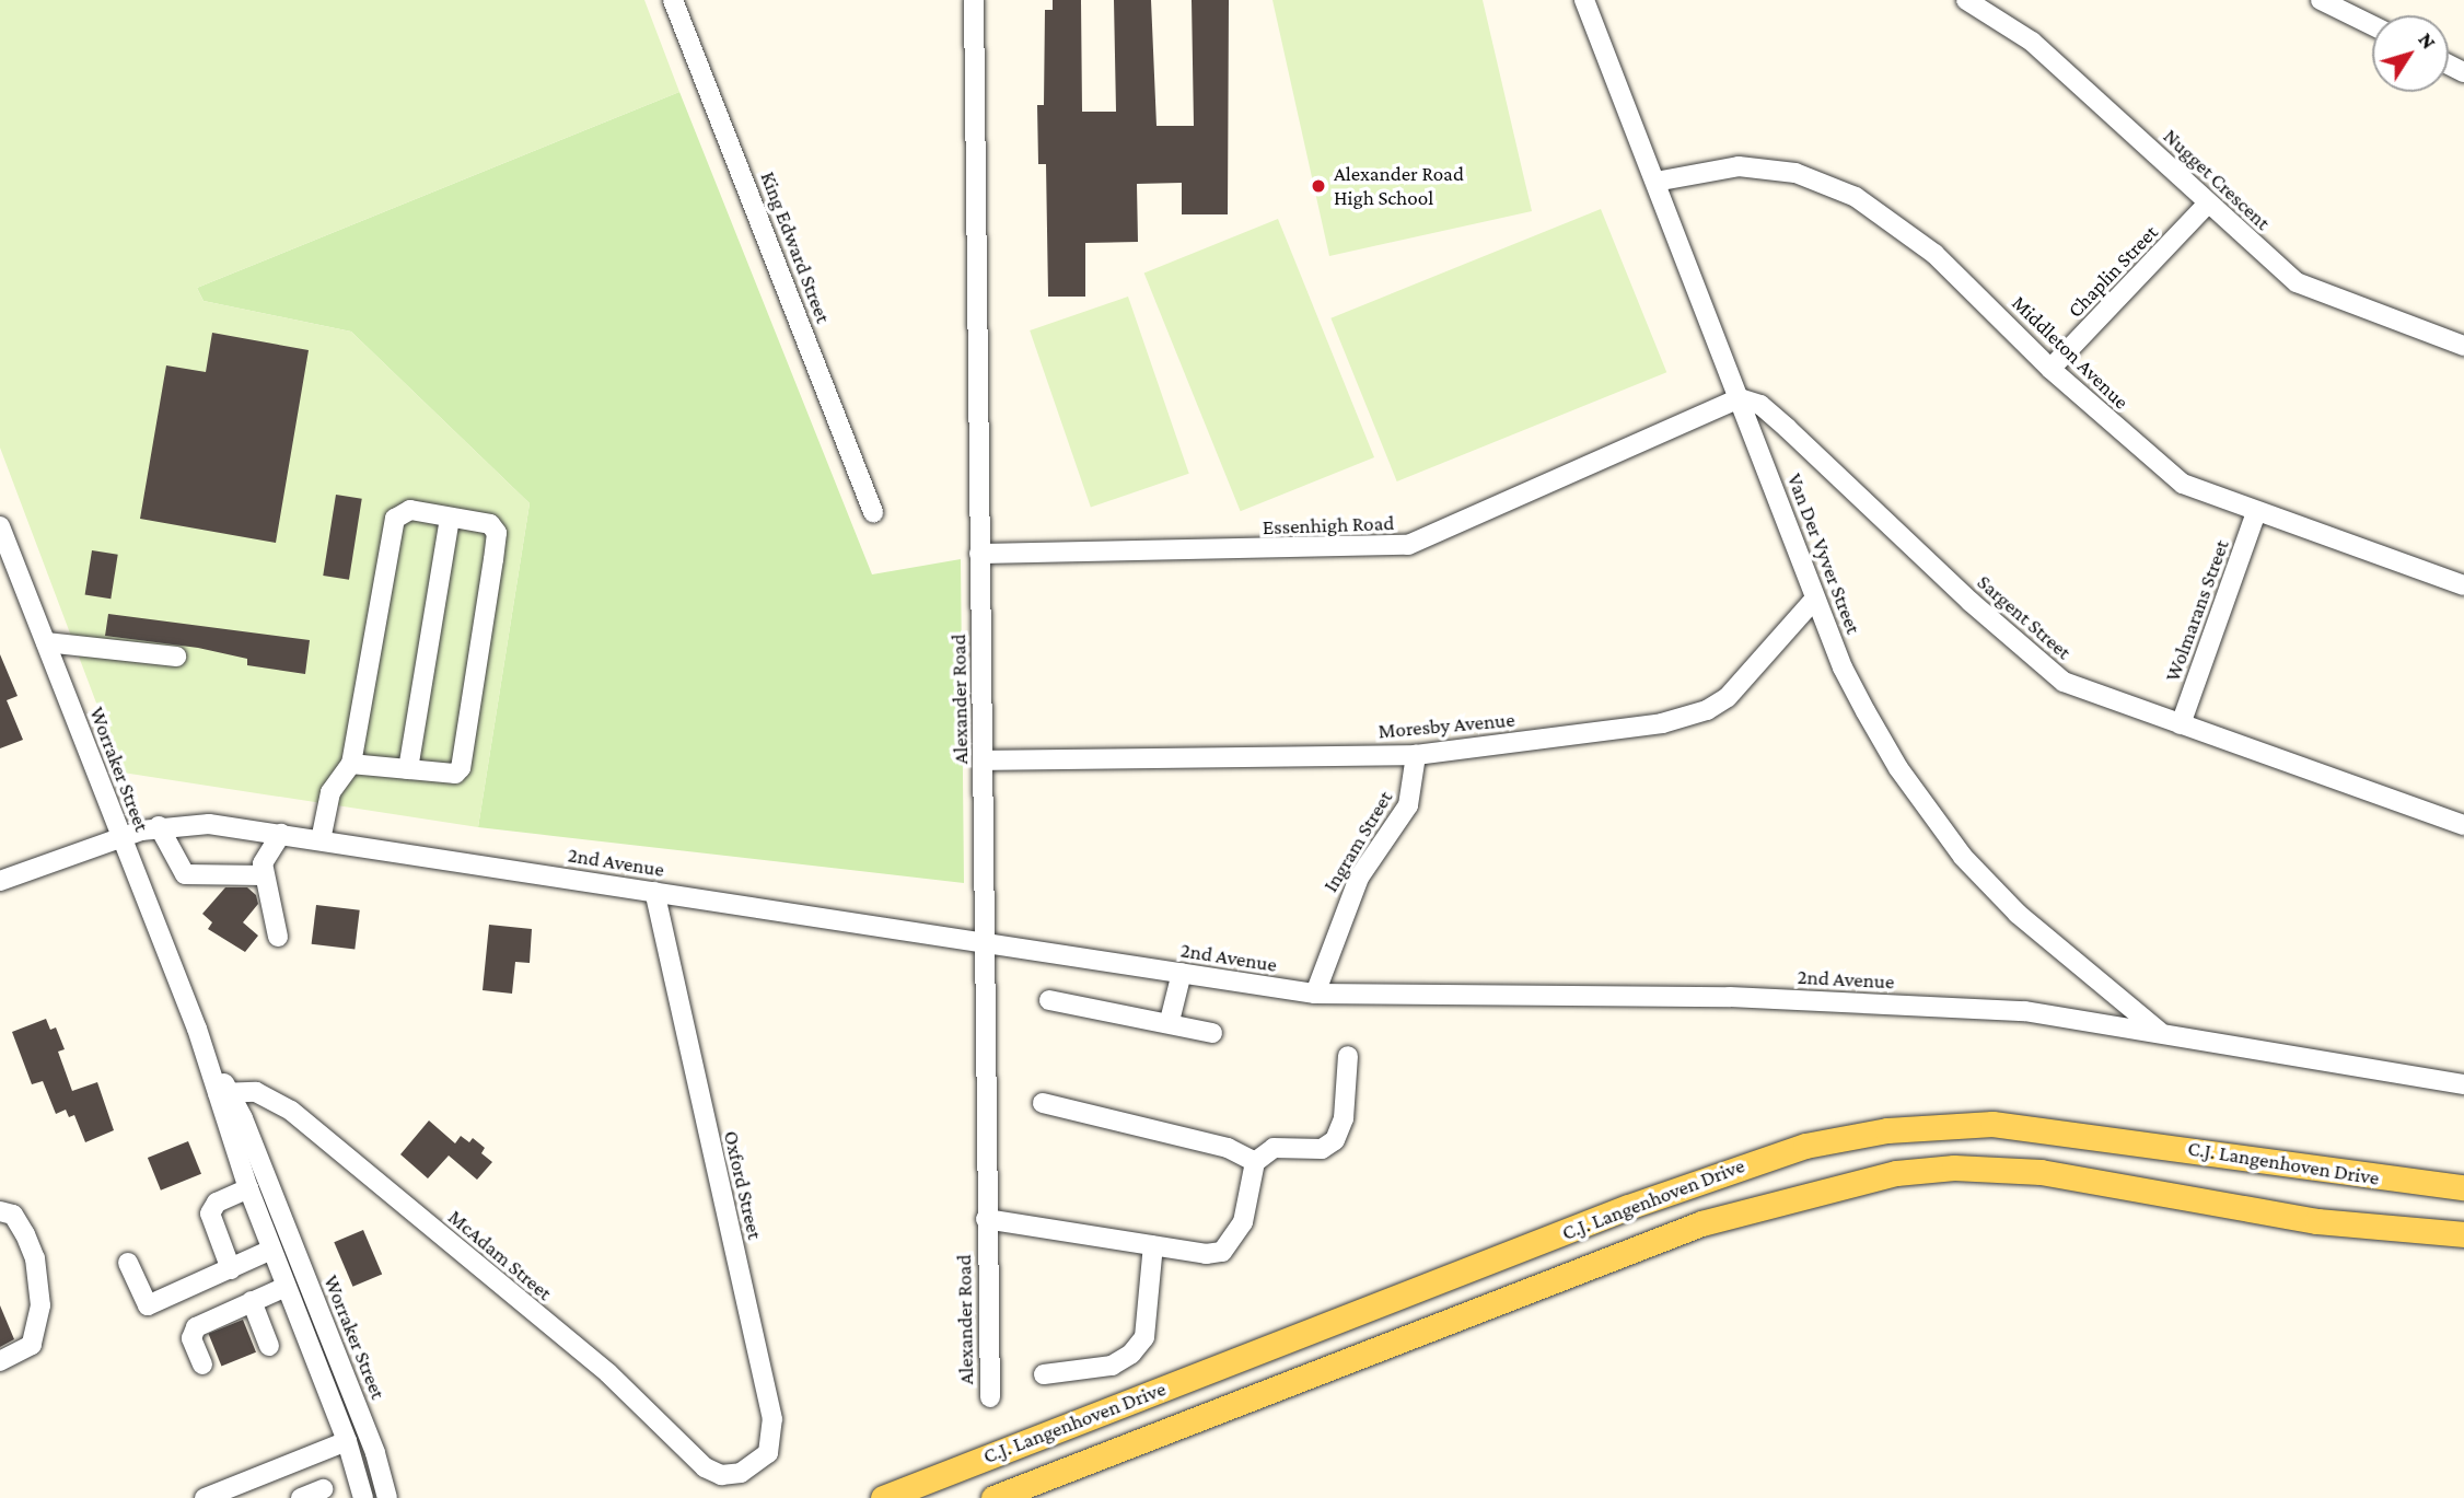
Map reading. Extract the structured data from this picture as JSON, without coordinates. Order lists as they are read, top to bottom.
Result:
{
  "streets": {
    "main road": ["C.J. Langenhoven Drive"],
    "street": [
      "Nugget Crescent",
      "King Edward Street",
      "Chaplin Street",
      "Middleton Avenue",
      "Essenhigh Road",
      "Van Der Vyver Street",
      "Wolmarans Street",
      "Sargent Street",
      "Alexander Road",
      "Moresby Avenue",
      "Worraker Street",
      "Ingram Street",
      "2nd Avenue",
      "Oxford Street",
      "McAdam Street"
    ]
  },
  "crossings": [
    ["Nugget Crescent", "Chaplin Street"],
    ["Chaplin Street", "Middleton Avenue"],
    ["Middleton Avenue", "Van Der Vyver Street"],
    ["Middleton Avenue", "Wolmarans Street"],
    ["Essenhigh Road", "Van Der Vyver Street"],
    ["Essenhigh Road", "Sargent Street"],
    ["Essenhigh Road", "Alexander Road"],
    ["Van Der Vyver Street", "Sargent Street"],
    ["Van Der Vyver Street", "Moresby Avenue"],
    ["Van Der Vyver Street", "2nd Avenue"],
    ["Wolmarans Street", "Sargent Street"],
    ["Alexander Road", "Moresby Avenue"],
    ["Alexander Road", "2nd Avenue"],
    ["Moresby Avenue", "Ingram Street"],
    ["Worraker Street", "2nd Avenue"],
    ["Worraker Street", "McAdam Street"],
    ["Ingram Street", "2nd Avenue"],
    ["2nd Avenue", "Oxford Street"],
    ["Oxford Street", "McAdam Street"]
  ],
  "places": ["Alexander Road High School"],
  "north": "top right"
}
